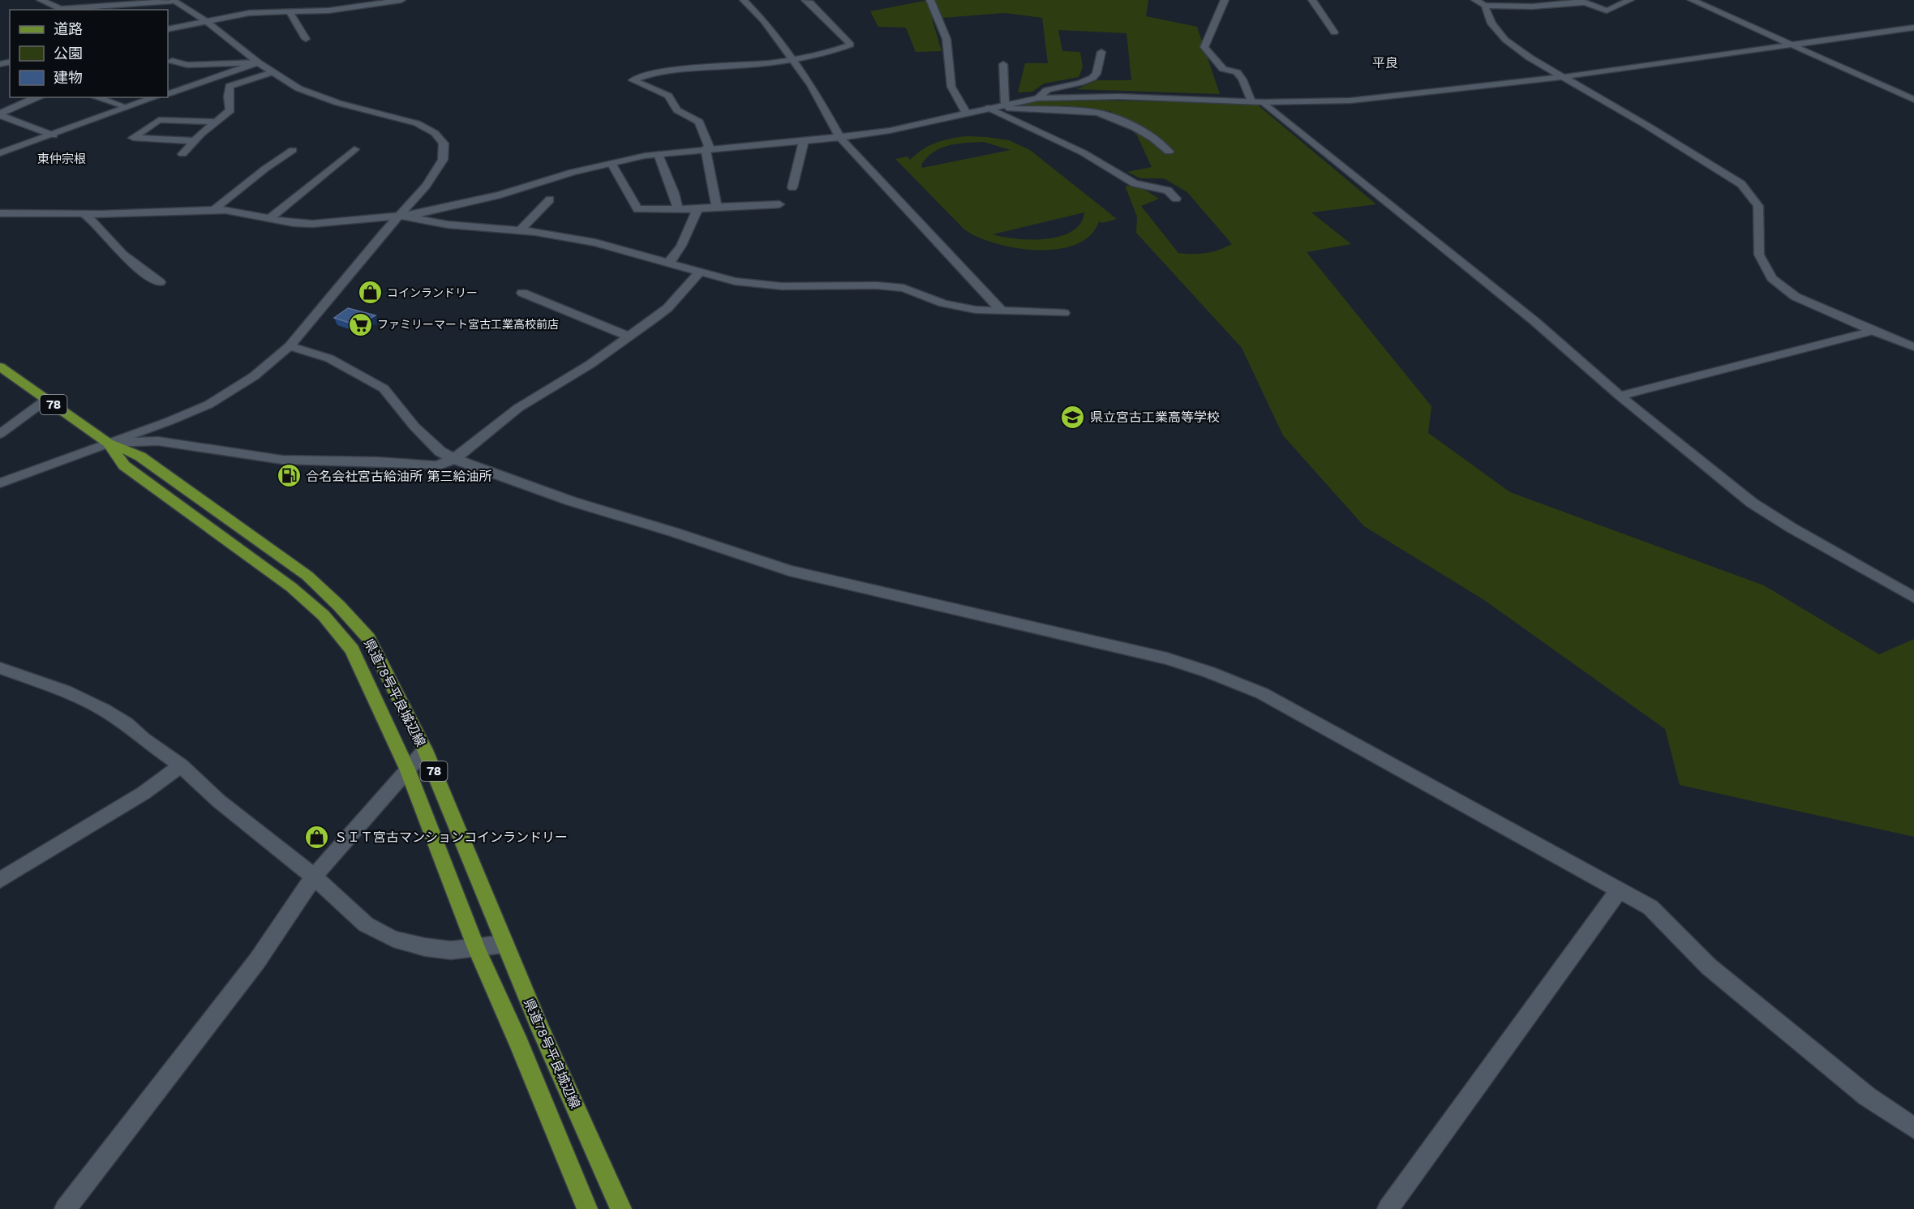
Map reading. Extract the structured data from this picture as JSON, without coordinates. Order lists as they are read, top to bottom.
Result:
{
  "streets": {
    "main road": ["78", "県道78号平良城辺線"]
  },
  "districts": ["平良", "東仲宗根"],
  "places": {
    "shop": ["コインランドリー", "ＳＩＴ宮古マンションコインランドリー"],
    "supermarket": ["ファミリーマート宮古工業高校前店"],
    "school or university": ["県立宮古工業高等学校"],
    "fuel station": ["合名会社宮古給油所 第三給油所"]
  },
  "legend": ["道路", "公園", "建物"]
}
